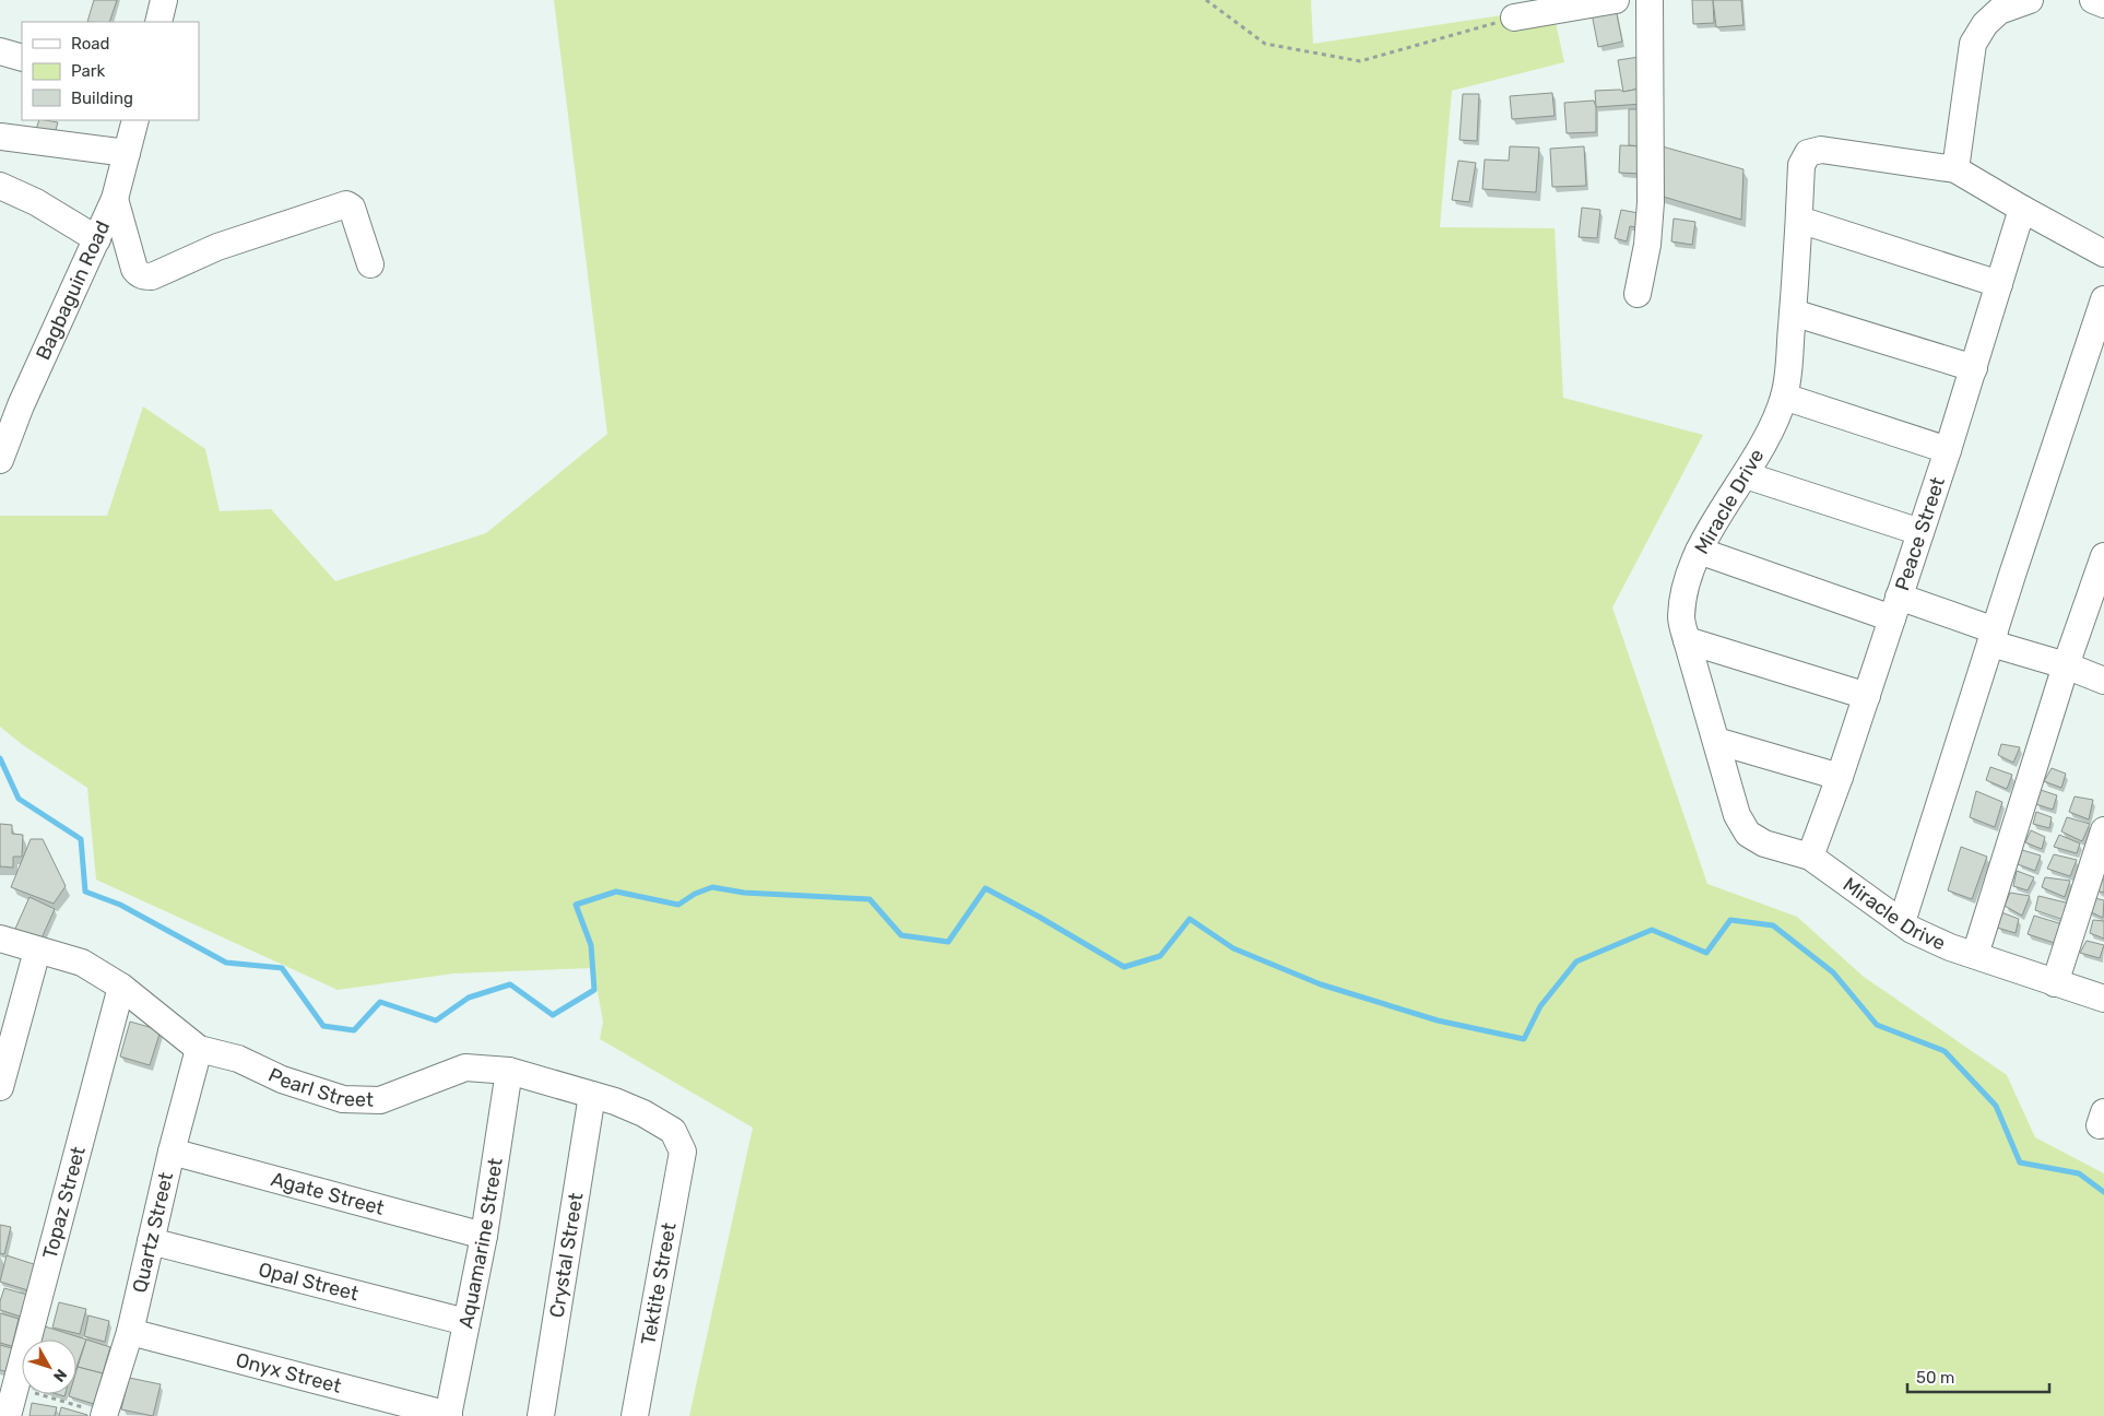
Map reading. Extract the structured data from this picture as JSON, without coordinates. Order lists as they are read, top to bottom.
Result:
{
  "streets": {
    "street": [
      "Bagbaguin Road",
      "Miracle Drive",
      "Peace Street",
      "Pearl Street",
      "Agate Street",
      "Topaz Street",
      "Quartz Street",
      "Aquamarine Street",
      "Crystal Street",
      "Opal Street",
      "Tektite Street",
      "Onyx Street"
    ]
  },
  "crossings": [
    ["Miracle Drive", "Peace Street"],
    ["Pearl Street", "Topaz Street"],
    ["Pearl Street", "Quartz Street"],
    ["Pearl Street", "Aquamarine Street"],
    ["Pearl Street", "Crystal Street"],
    ["Pearl Street", "Tektite Street"],
    ["Agate Street", "Quartz Street"],
    ["Agate Street", "Aquamarine Street"],
    ["Quartz Street", "Opal Street"],
    ["Quartz Street", "Onyx Street"],
    ["Aquamarine Street", "Opal Street"],
    ["Aquamarine Street", "Onyx Street"]
  ],
  "legend": ["Road", "Park", "Building"],
  "scale_bar": "50 m",
  "north": "bottom right"
}
